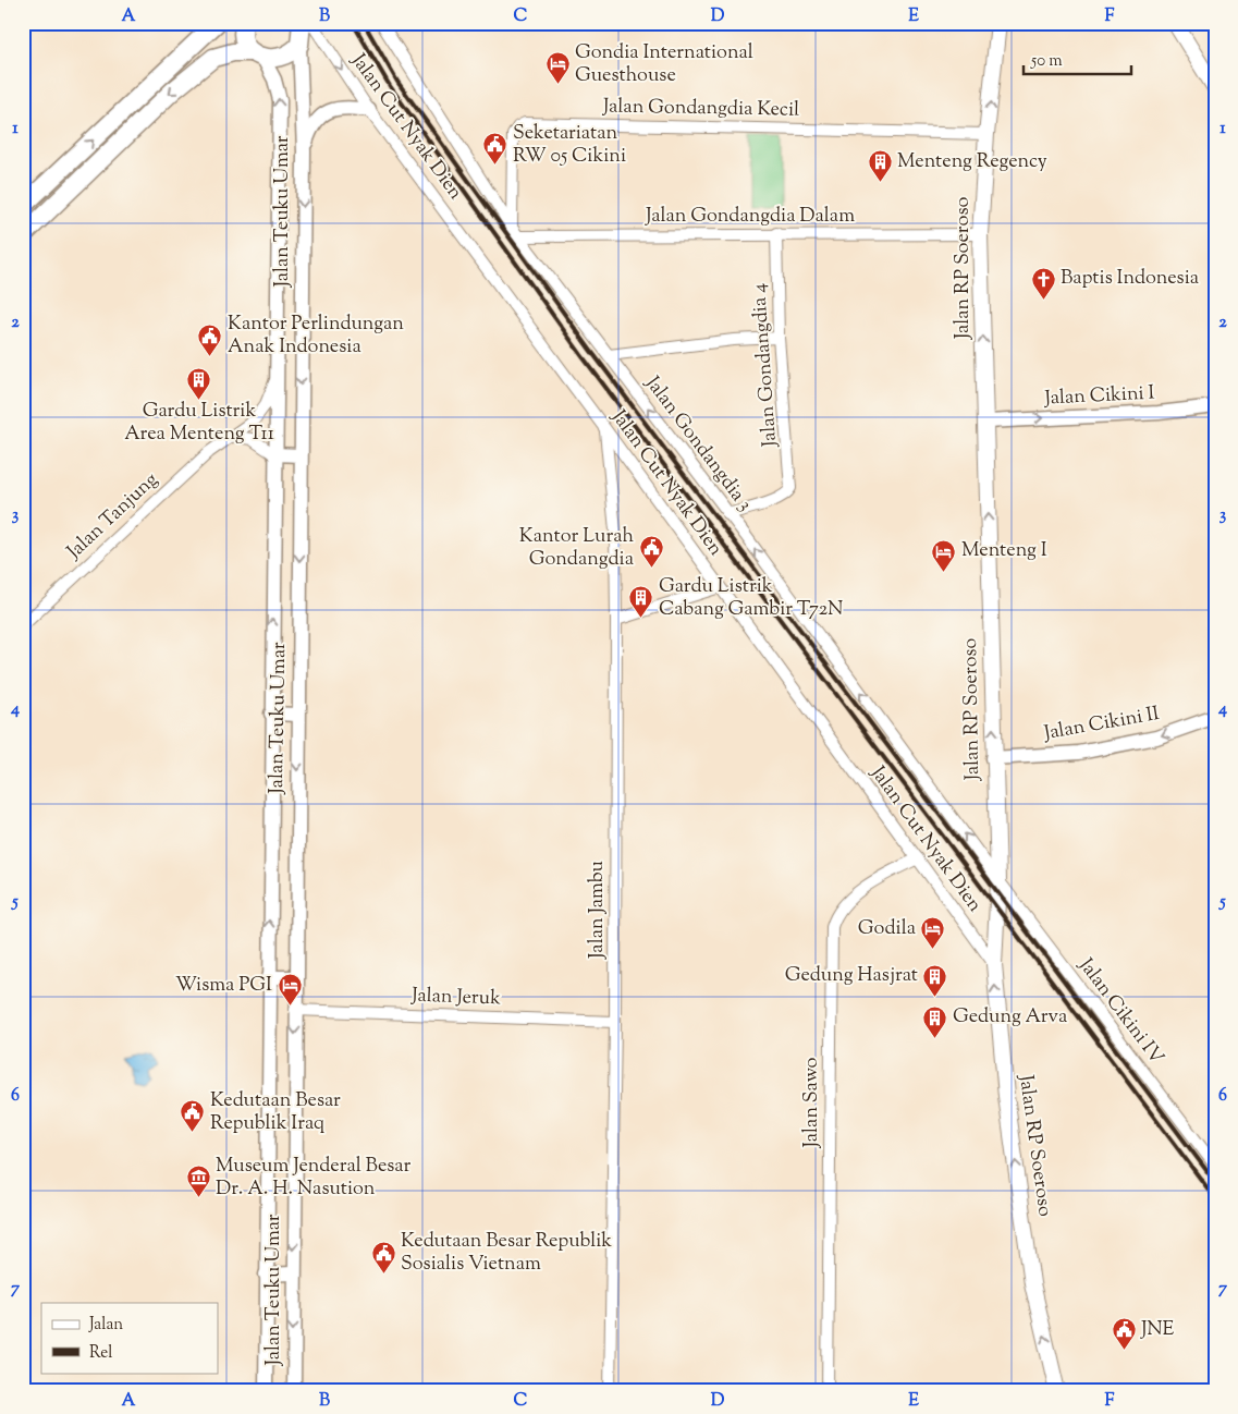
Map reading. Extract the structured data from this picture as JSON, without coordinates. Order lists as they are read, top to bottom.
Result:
{
  "streets": {
    "main road": ["Jalan RP Soeroso"],
    "street": [
      "Jalan Gondangdia Kecil",
      "Jalan Cut Nyak Dien",
      "Jalan Teuku Umar",
      "Jalan Gondangdia Dalam",
      "Jalan Gondangdia 4",
      "Jalan Cikini I",
      "Jalan Gondangdia 3",
      "Jalan Tanjung",
      "Jalan Cikini II",
      "Jalan Jambu",
      "Jalan Jeruk",
      "Jalan Cikini IV",
      "Jalan Sawo"
    ]
  },
  "crossings": [
    ["Jalan Gondangdia Kecil", "Jalan Gondangdia Dalam"],
    ["Jalan Gondangdia Kecil", "Jalan RP Soeroso"],
    ["Jalan Gondangdia Kecil", "Jalan Gondangdia 3"],
    ["Jalan Cut Nyak Dien", "Jalan RP Soeroso"],
    ["Jalan Cut Nyak Dien", "Jalan Jambu"],
    ["Jalan Cut Nyak Dien", "Jalan Sawo"],
    ["Jalan Teuku Umar", "Jalan Tanjung"],
    ["Jalan Teuku Umar", "Jalan Jeruk"],
    ["Jalan Gondangdia Dalam", "Jalan RP Soeroso"],
    ["Jalan Gondangdia Dalam", "Jalan Gondangdia 4"],
    ["Jalan Gondangdia Dalam", "Jalan Gondangdia 3"],
    ["Jalan RP Soeroso", "Jalan Cikini I"],
    ["Jalan RP Soeroso", "Jalan Gondangdia 3"],
    ["Jalan RP Soeroso", "Jalan Cikini II"],
    ["Jalan RP Soeroso", "Jalan Cikini IV"],
    ["Jalan Gondangdia 4", "Jalan Gondangdia 3"],
    ["Jalan Gondangdia 3", "Jalan Cikini IV"],
    ["Jalan Jambu", "Jalan Jeruk"]
  ],
  "one_way": [
    "Jalan RP Soeroso",
    "Jalan Cikini I",
    "Jalan Gondangdia 3",
    "Jalan Cikini II"
  ],
  "places": {
    "hotel": [
      "Gondia International Guesthouse",
      "Menteng I",
      "Godila",
      "Wisma PGI"
    ],
    "public building": [
      "Seketariatan RW 05 Cikini",
      "Kantor Perlindungan Anak Indonesia",
      "Kantor Lurah Gondangdia",
      "Kedutaan Besar Republik Iraq",
      "Kedutaan Besar Republik Sosialis Vietnam",
      "JNE"
    ],
    "building": [
      "Menteng Regency",
      "Gardu Listrik Area Menteng T11",
      "Gardu Listrik Cabang Gambir T72N",
      "Gedung Hasjrat",
      "Gedung Arva"
    ],
    "church": ["Baptis Indonesia"],
    "museum": ["Museum Jenderal Besar Dr. A. H. Nasution"]
  },
  "legend": ["Jalan", "Rel"],
  "scale_bar": "50 m",
  "grid": {
    "columns": [
      "A",
      "B",
      "C",
      "D",
      "E",
      "F"
    ],
    "rows": [
      "1",
      "2",
      "3",
      "4",
      "5",
      "6",
      "7"
    ]
  }
}
